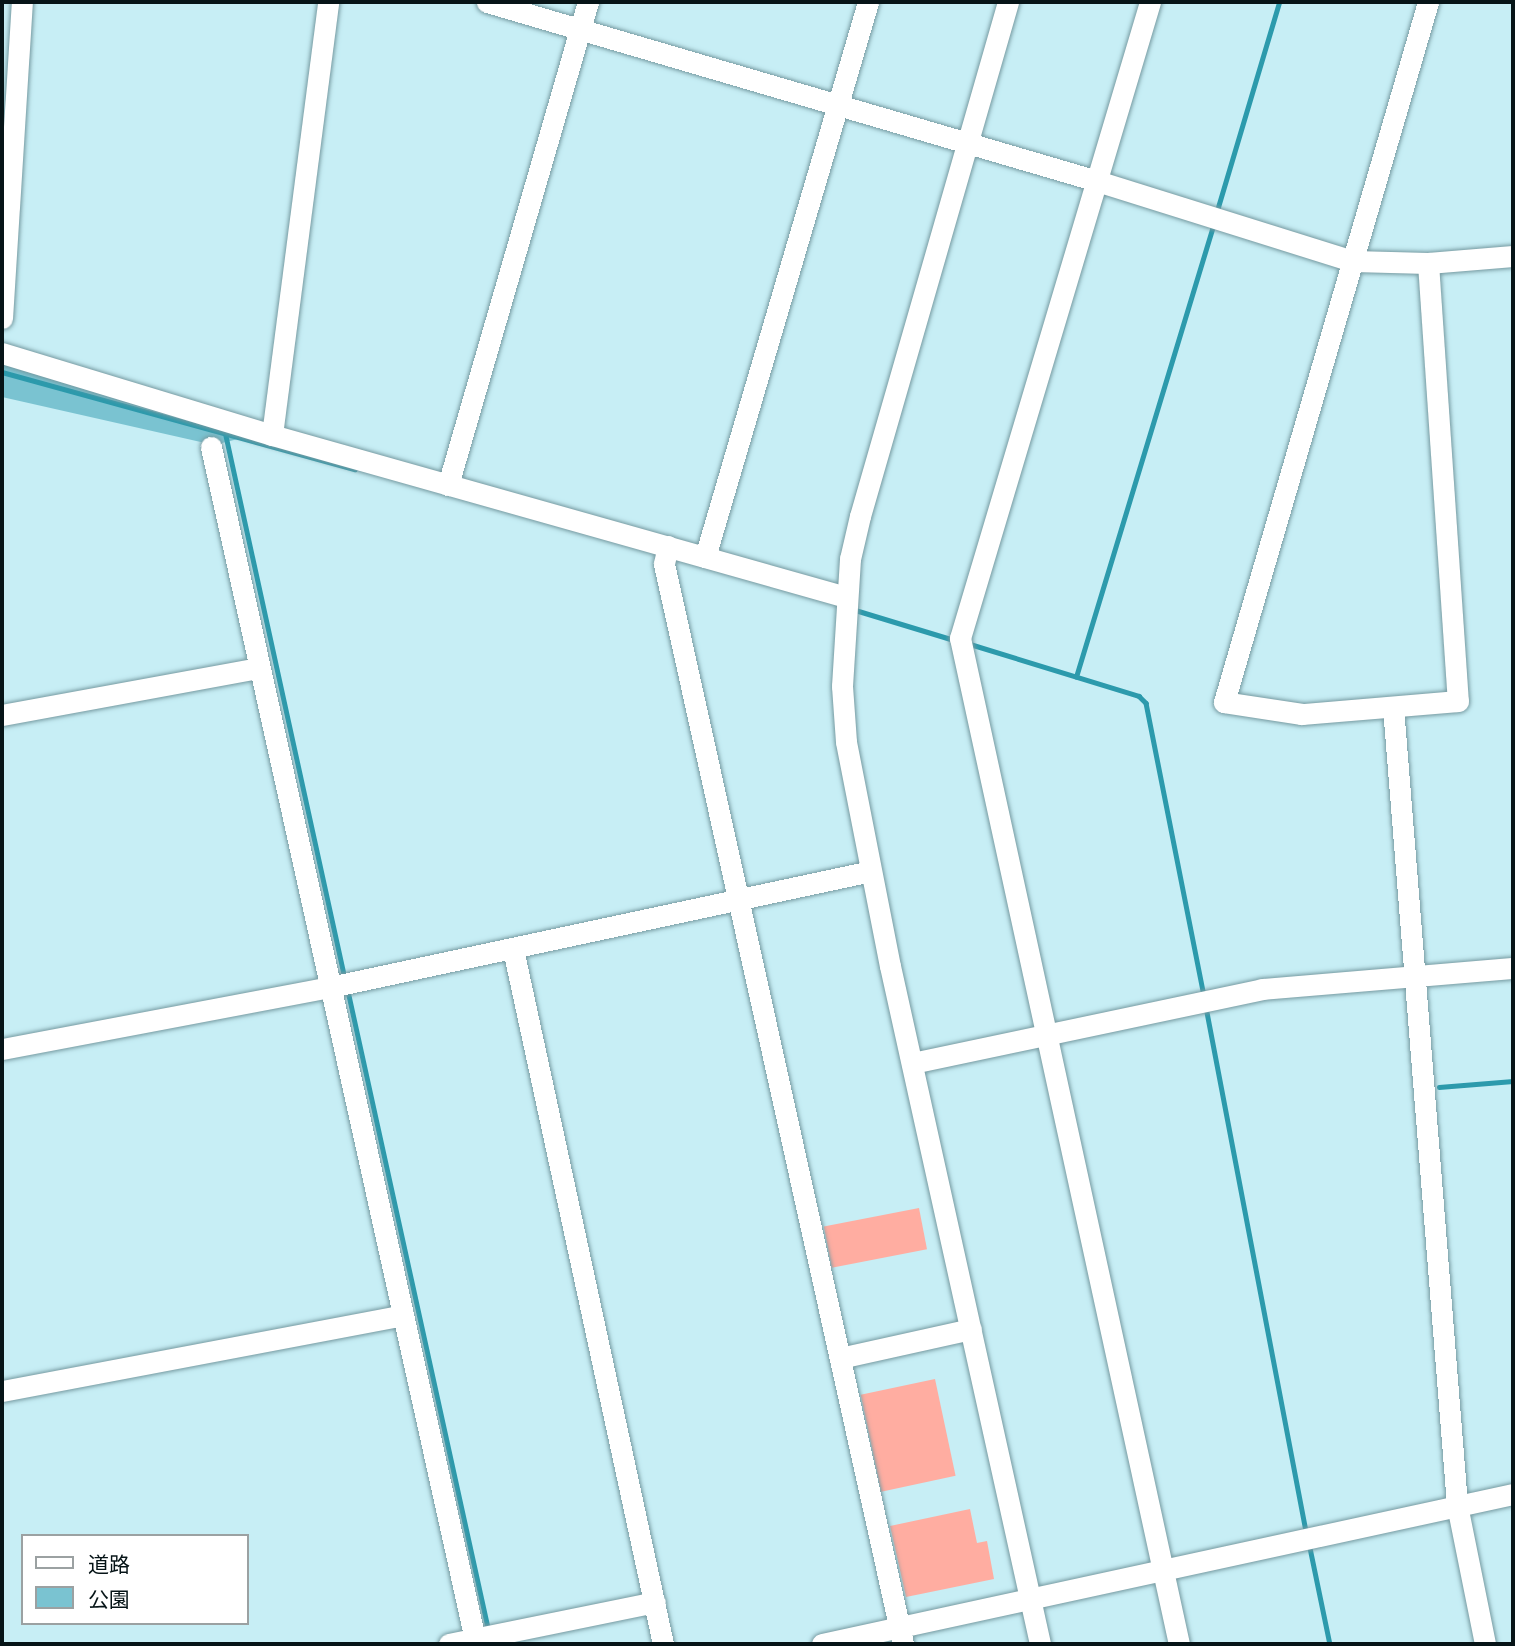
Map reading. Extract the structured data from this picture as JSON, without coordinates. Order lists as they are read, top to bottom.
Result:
{
  "legend": ["道路", "公園"]
}
